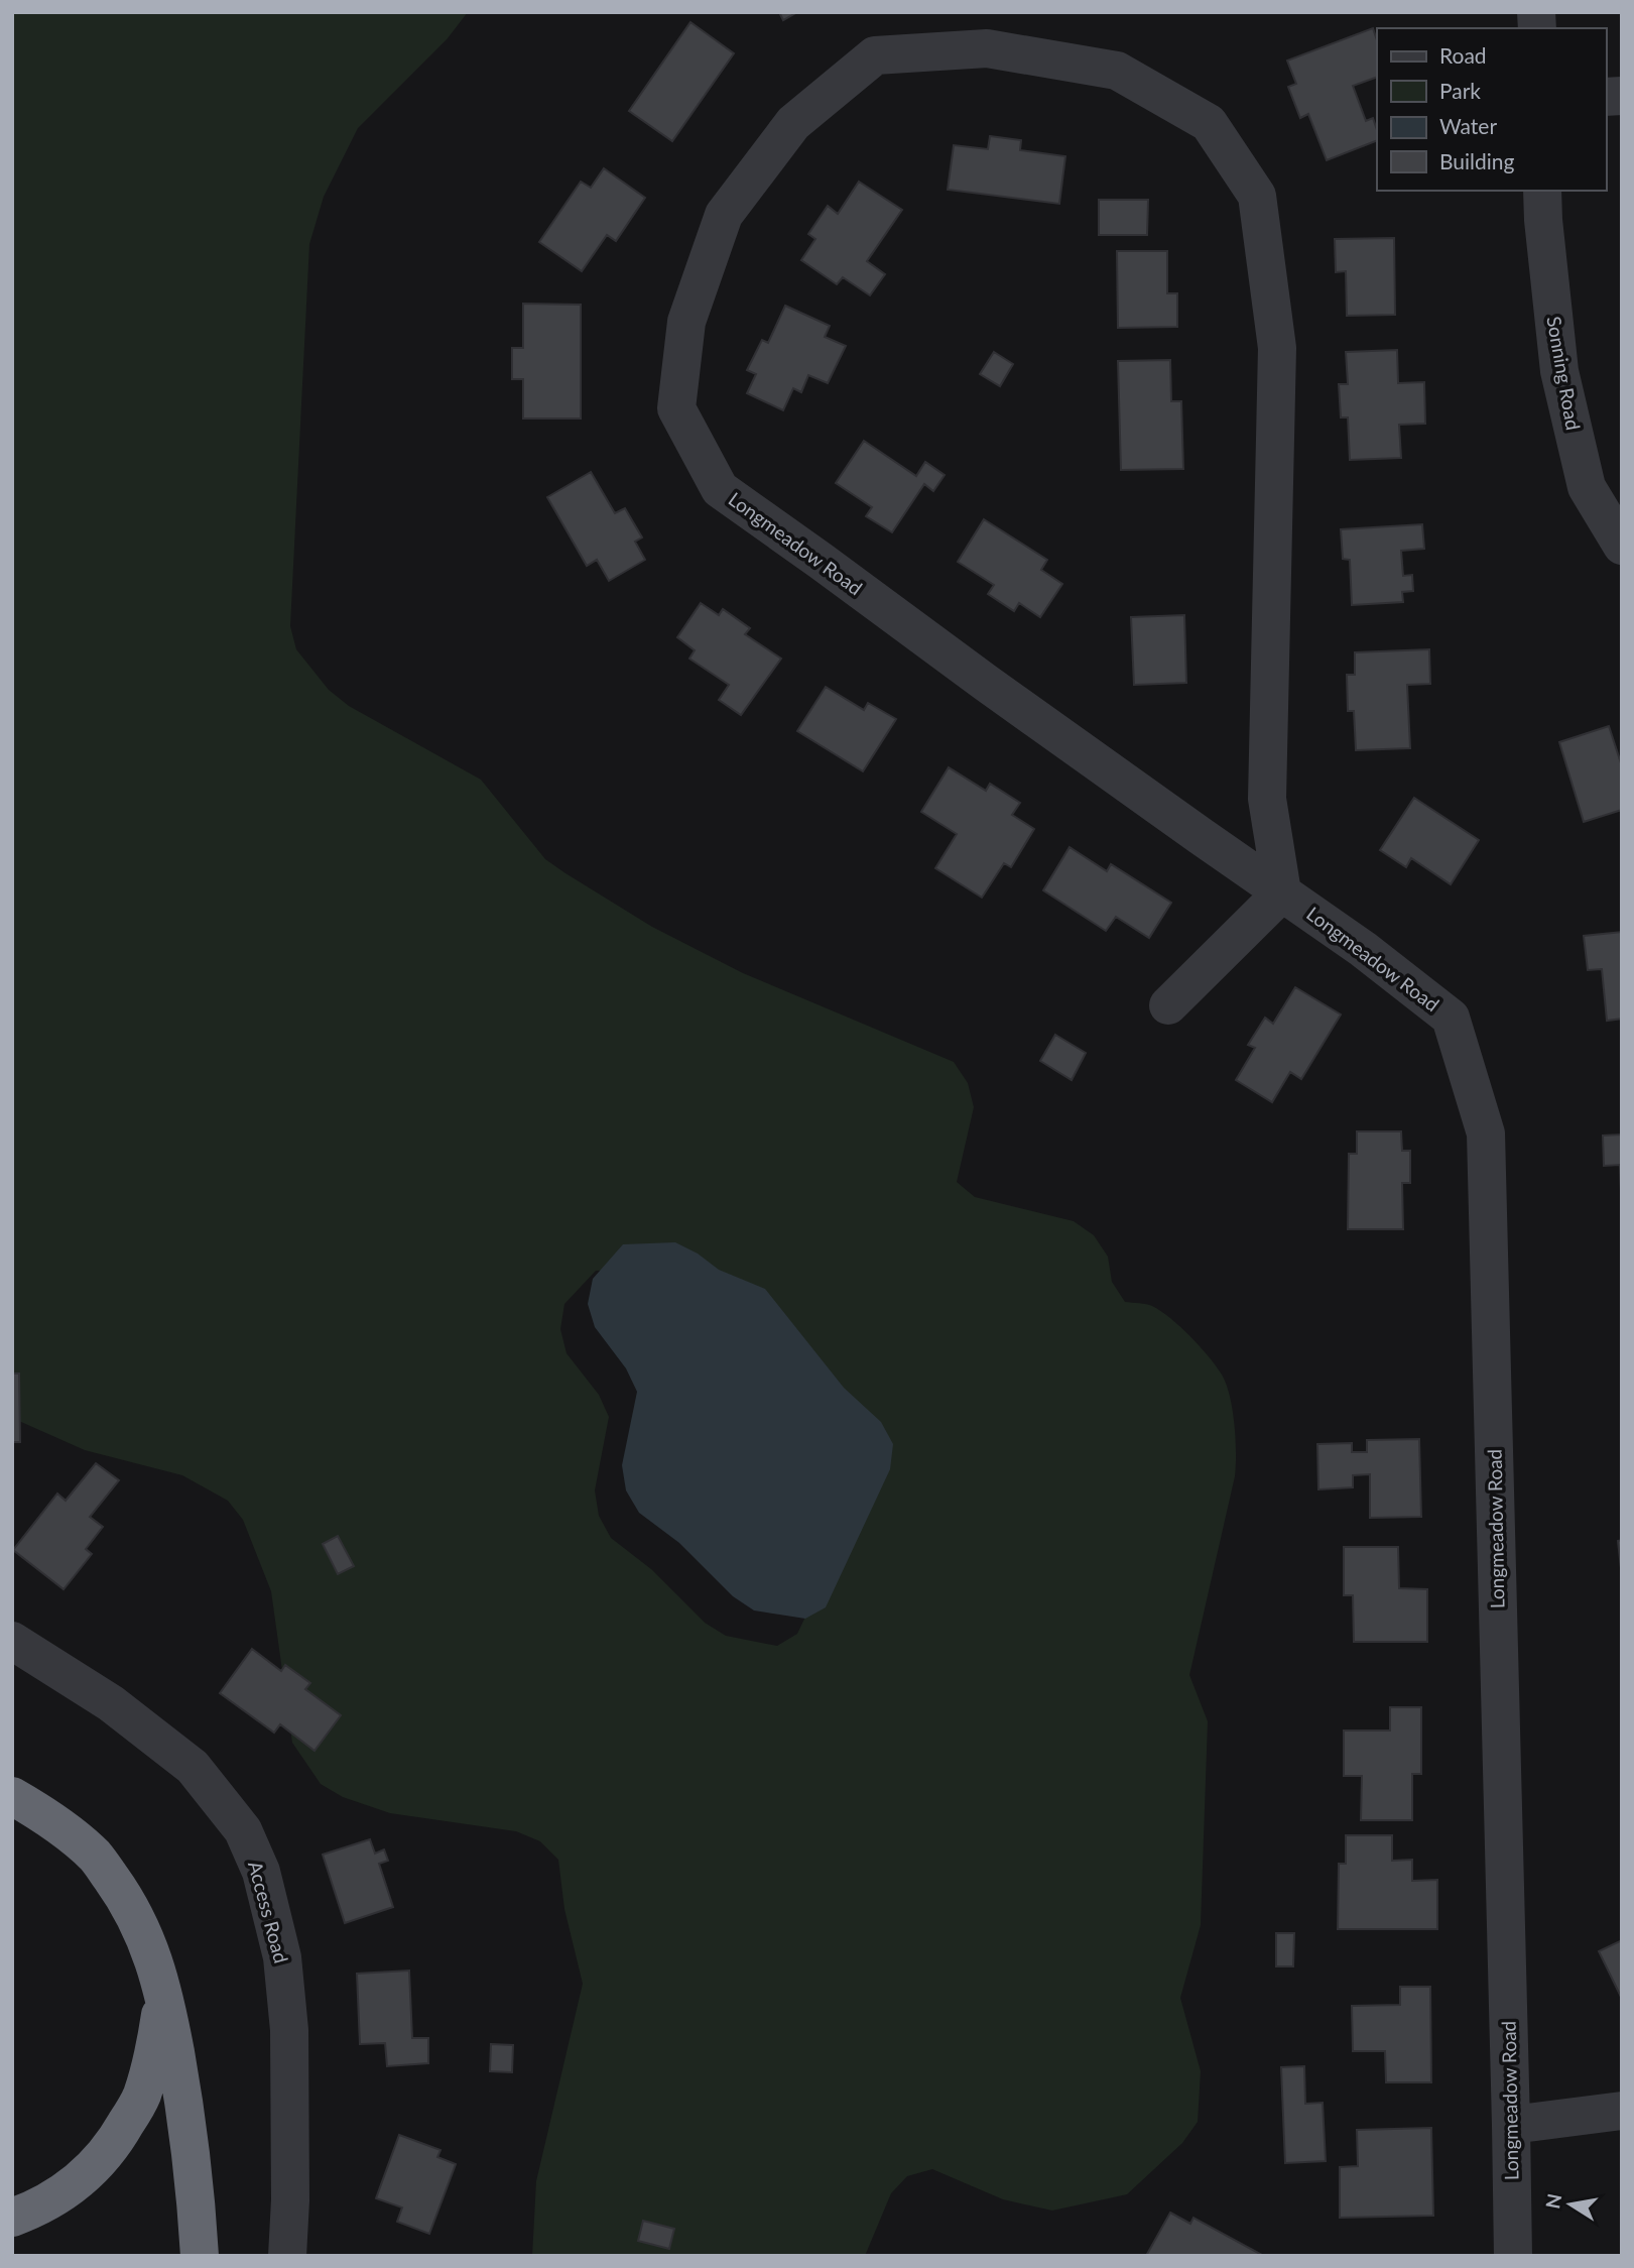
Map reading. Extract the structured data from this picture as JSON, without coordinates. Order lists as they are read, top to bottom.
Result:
{
  "streets": {
    "street": ["Sonning Road", "Longmeadow Road", "Access Road"]
  },
  "legend": [
    "Road",
    "Park",
    "Water",
    "Building"
  ],
  "north": "left"
}
